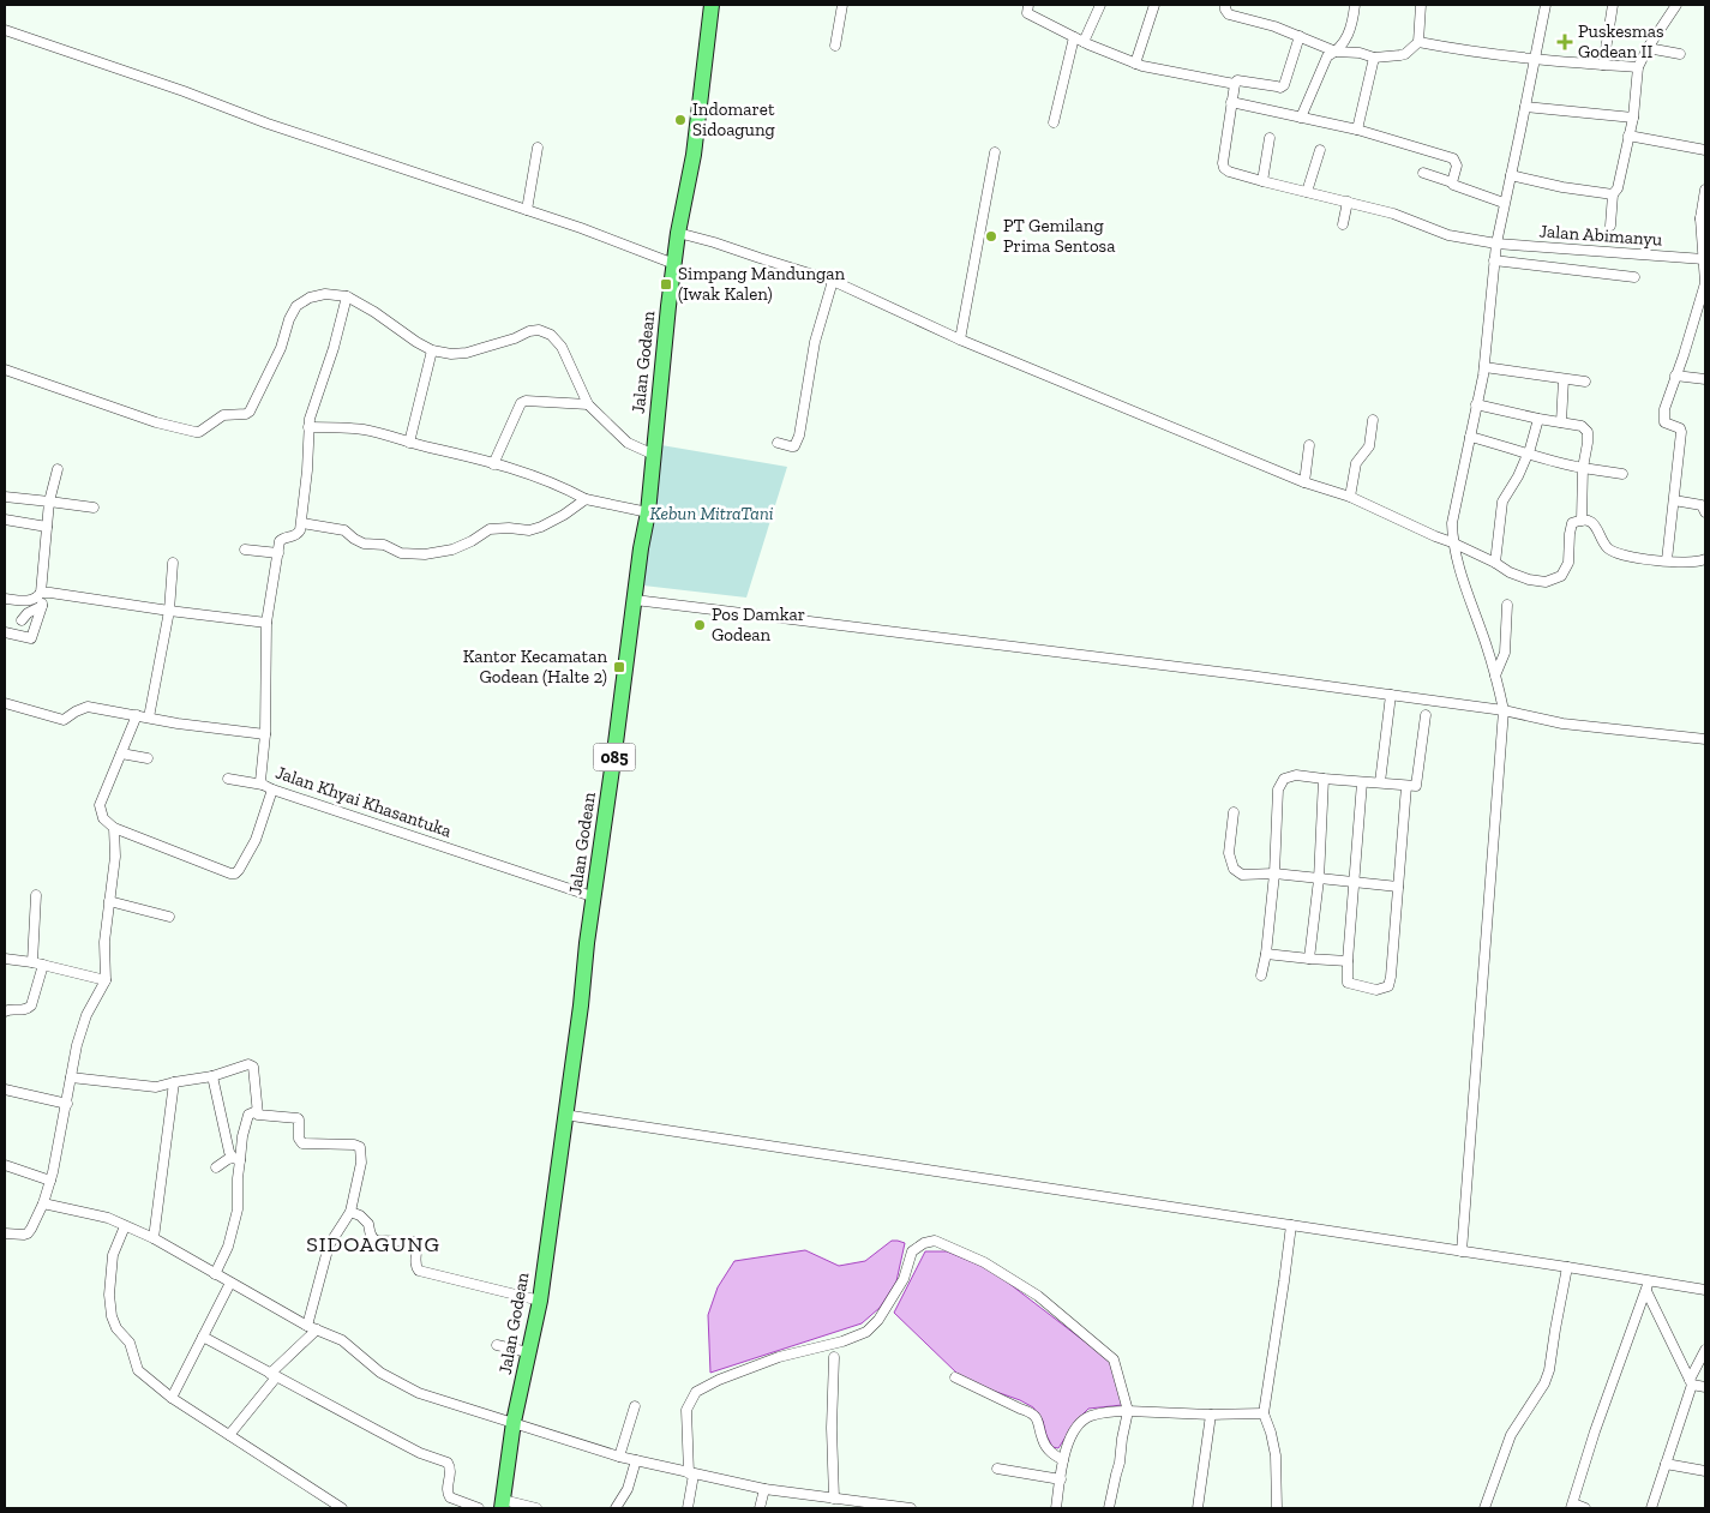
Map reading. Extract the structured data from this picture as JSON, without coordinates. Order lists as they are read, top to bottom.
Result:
{
  "streets": {
    "main road": ["Jalan Godean", "085"],
    "street": ["Jalan Abimanyu", "Jalan Khyai Khasantuka"]
  },
  "crossings": [
    ["Jalan Godean", "Jalan Khyai Khasantuka"]
  ],
  "districts": ["SIDOAGUNG"],
  "parks": ["Kebun MitraTani"],
  "places": {
    "health": ["Puskesmas Godean II"],
    "other": ["Indomaret Sidoagung", "PT Gemilang Prima Sentosa", "Pos Damkar Godean"],
    "transit": ["Simpang Mandungan (Iwak Kalen)", "Kantor Kecamatan Godean (Halte 2)"]
  }
}
